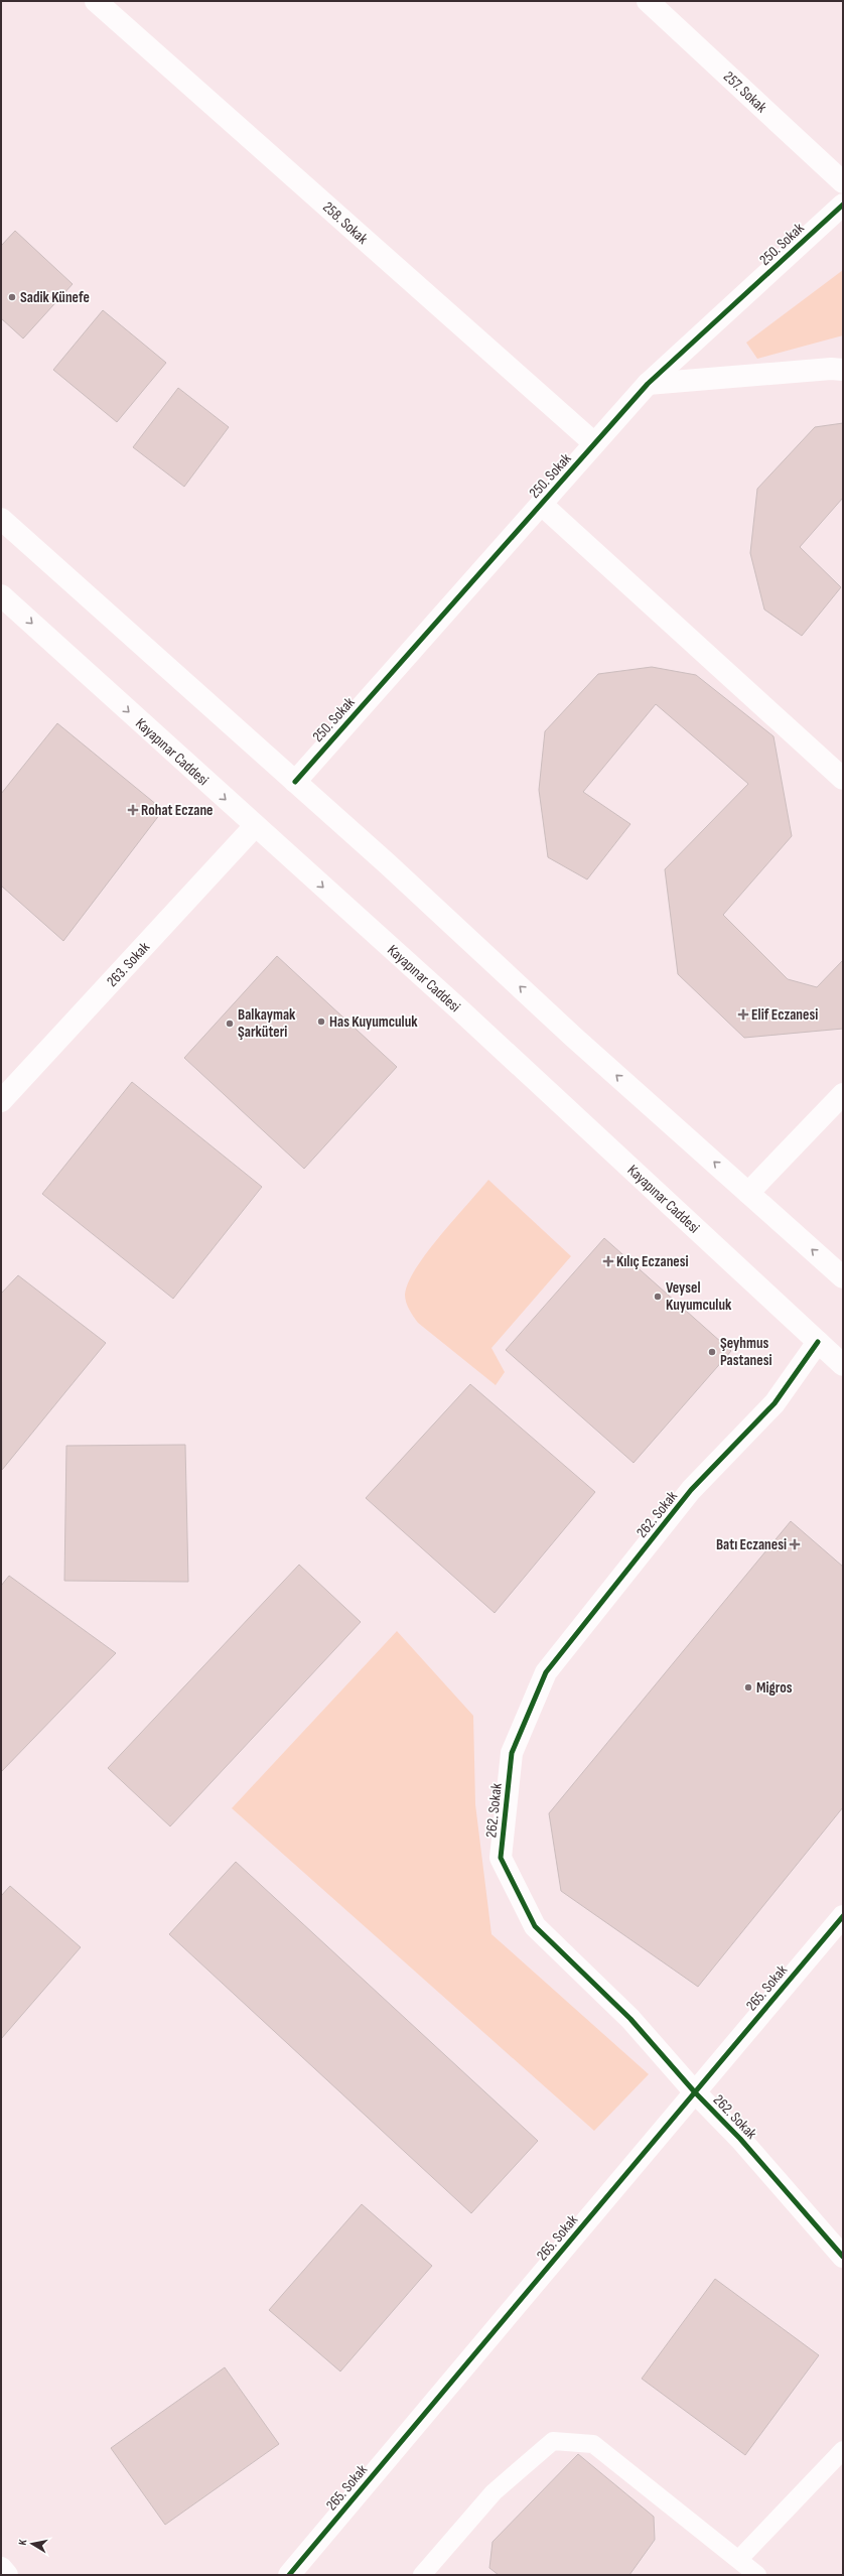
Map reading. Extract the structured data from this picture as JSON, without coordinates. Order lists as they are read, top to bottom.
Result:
{
  "streets": {
    "street": [
      "257. Sokak",
      "258. Sokak",
      "250. Sokak",
      "Kayapınar Caddesi",
      "263. Sokak",
      "262. Sokak",
      "265. Sokak"
    ]
  },
  "crossings": [
    ["258. Sokak", "250. Sokak"],
    ["Kayapınar Caddesi", "263. Sokak"],
    ["Kayapınar Caddesi", "262. Sokak"],
    ["262. Sokak", "265. Sokak"]
  ],
  "places": {
    "other": [
      "Sadik Künefe",
      "Has Kuyumculuk",
      "Balkaymak Şarküteri",
      "Veysel Kuyumculuk",
      "Şeyhmus Pastanesi",
      "Migros"
    ],
    "health": [
      "Rohat Eczane",
      "Elif Eczanesi",
      "Kılıç Eczanesi",
      "Batı Eczanesi"
    ]
  },
  "north": "left"
}
